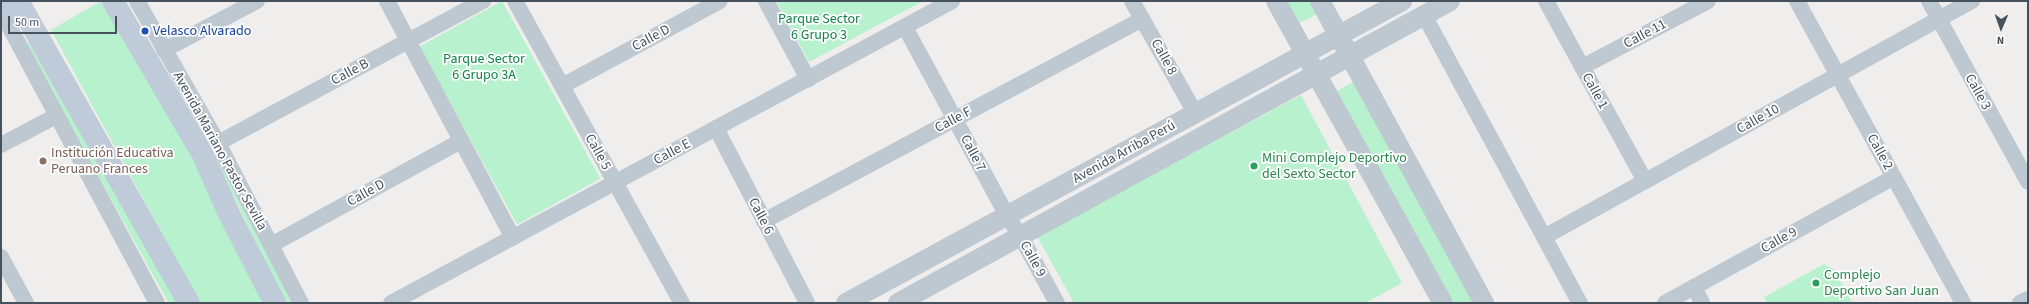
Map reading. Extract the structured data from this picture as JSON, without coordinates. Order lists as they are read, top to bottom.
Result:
{
  "streets": {
    "main road": ["Avenida Mariano Pastor Sevilla"],
    "street": [
      "Calle 11",
      "Calle D",
      "Calle 8",
      "Calle B",
      "Calle 1",
      "Calle 3",
      "Calle 10",
      "Calle F",
      "Calle 5",
      "Calle E",
      "Avenida Arriba Perú",
      "Calle 2",
      "Calle 7",
      "Calle 6",
      "Calle 9"
    ]
  },
  "crossings": [
    ["Calle 11", "Calle 1"],
    ["Calle D", "Avenida Mariano Pastor Sevilla"],
    ["Calle D", "Calle 5"],
    ["Calle 8", "Calle F"],
    ["Calle 8", "Avenida Arriba Perú"],
    ["Calle B", "Avenida Mariano Pastor Sevilla"],
    ["Calle 1", "Calle 10"],
    ["Calle 3", "Calle 10"],
    ["Calle 10", "Calle 2"],
    ["Calle F", "Calle 7"],
    ["Calle F", "Calle 6"],
    ["Calle 5", "Calle E"],
    ["Calle E", "Calle 7"],
    ["Calle E", "Calle 6"],
    ["Avenida Arriba Perú", "Calle 7"],
    ["Avenida Arriba Perú", "Calle 9"],
    ["Calle 2", "Calle 9"],
    ["Calle 7", "Calle 9"]
  ],
  "parks": ["Parque Sector 6 Grupo 3", "Parque Sector 6 Grupo 3A"],
  "places": [
    "Velasco Alvarado",
    "Institución Educativa Peruano Frances",
    "Mini Complejo Deportivo del Sexto Sector",
    "Complejo Deportivo San Juan"
  ],
  "scale_bar": "50 m",
  "north": "bottom"
}
